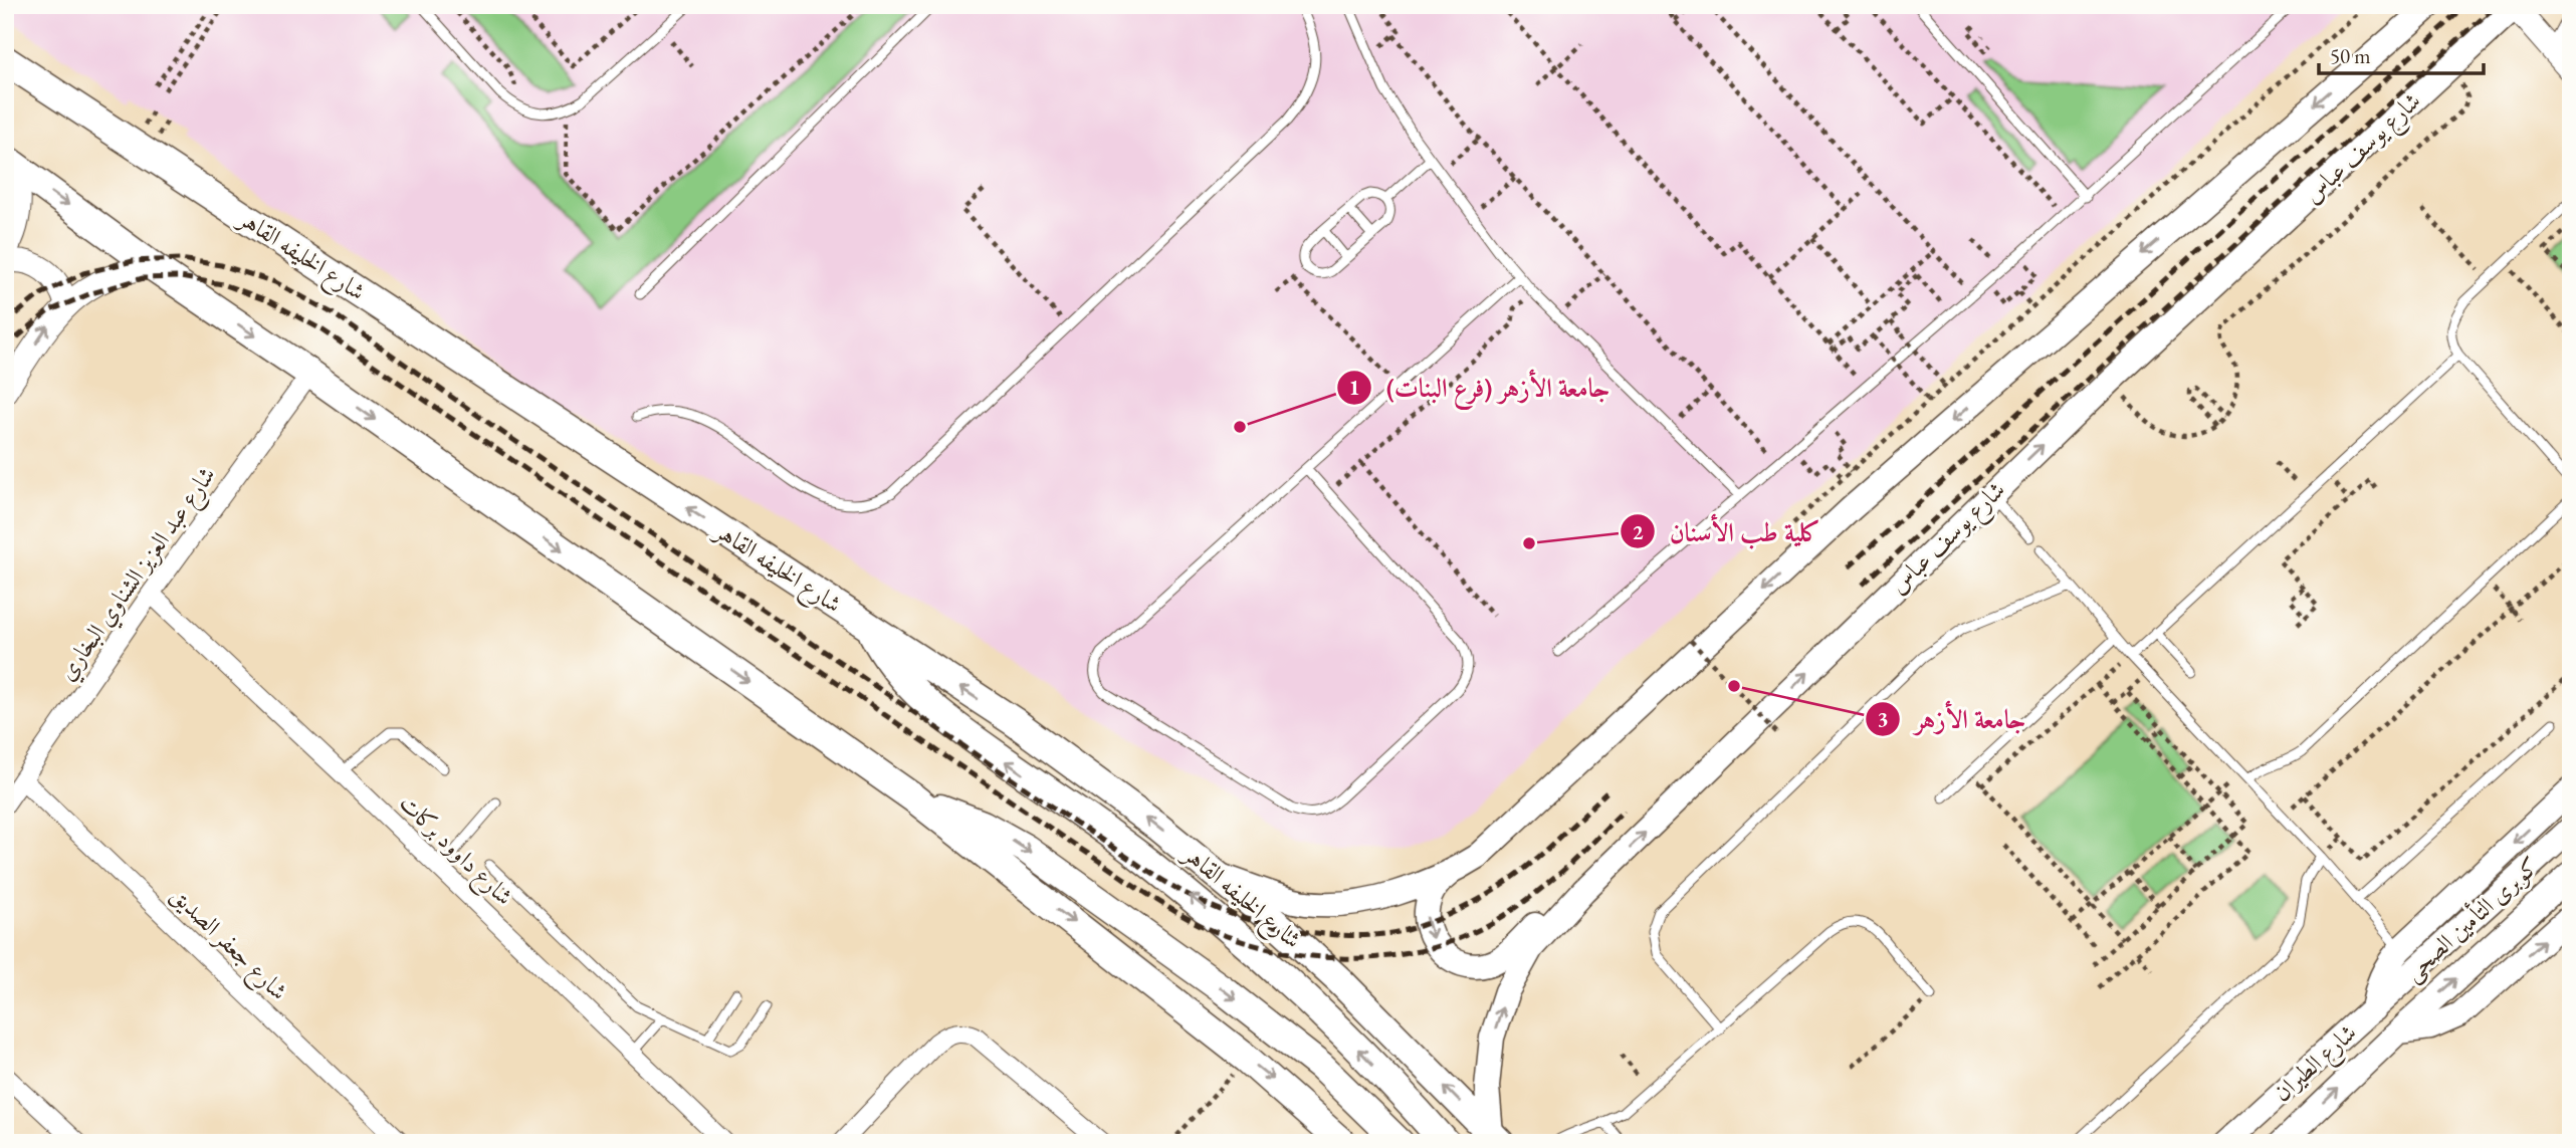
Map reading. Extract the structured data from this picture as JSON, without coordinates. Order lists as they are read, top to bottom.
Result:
{
  "streets": {
    "main road": [
      "شارع يوسف عباس",
      "شارع الخليفه القاهر",
      "كوبرى التأمين الصحى",
      "شارع الطيران"
    ],
    "street": ["شارع عبد العزيز الشناوي البخاري", "شارع داوود بركات", "شارع جعفر الصديق"]
  },
  "crossings": [
    ["شارع يوسف عباس", "شارع الخليفه القاهر"],
    ["شارع عبد العزيز الشناوي البخاري", "شارع داوود بركات"],
    ["شارع عبد العزيز الشناوي البخاري", "شارع جعفر الصديق"],
    ["كوبرى التأمين الصحى", "شارع الطيران"]
  ],
  "places": ["جامعة الأزهر (فرع البنات)", "كلية طب الأسنان", "جامعة الأزهر"],
  "scale_bar": "50 m"
}
